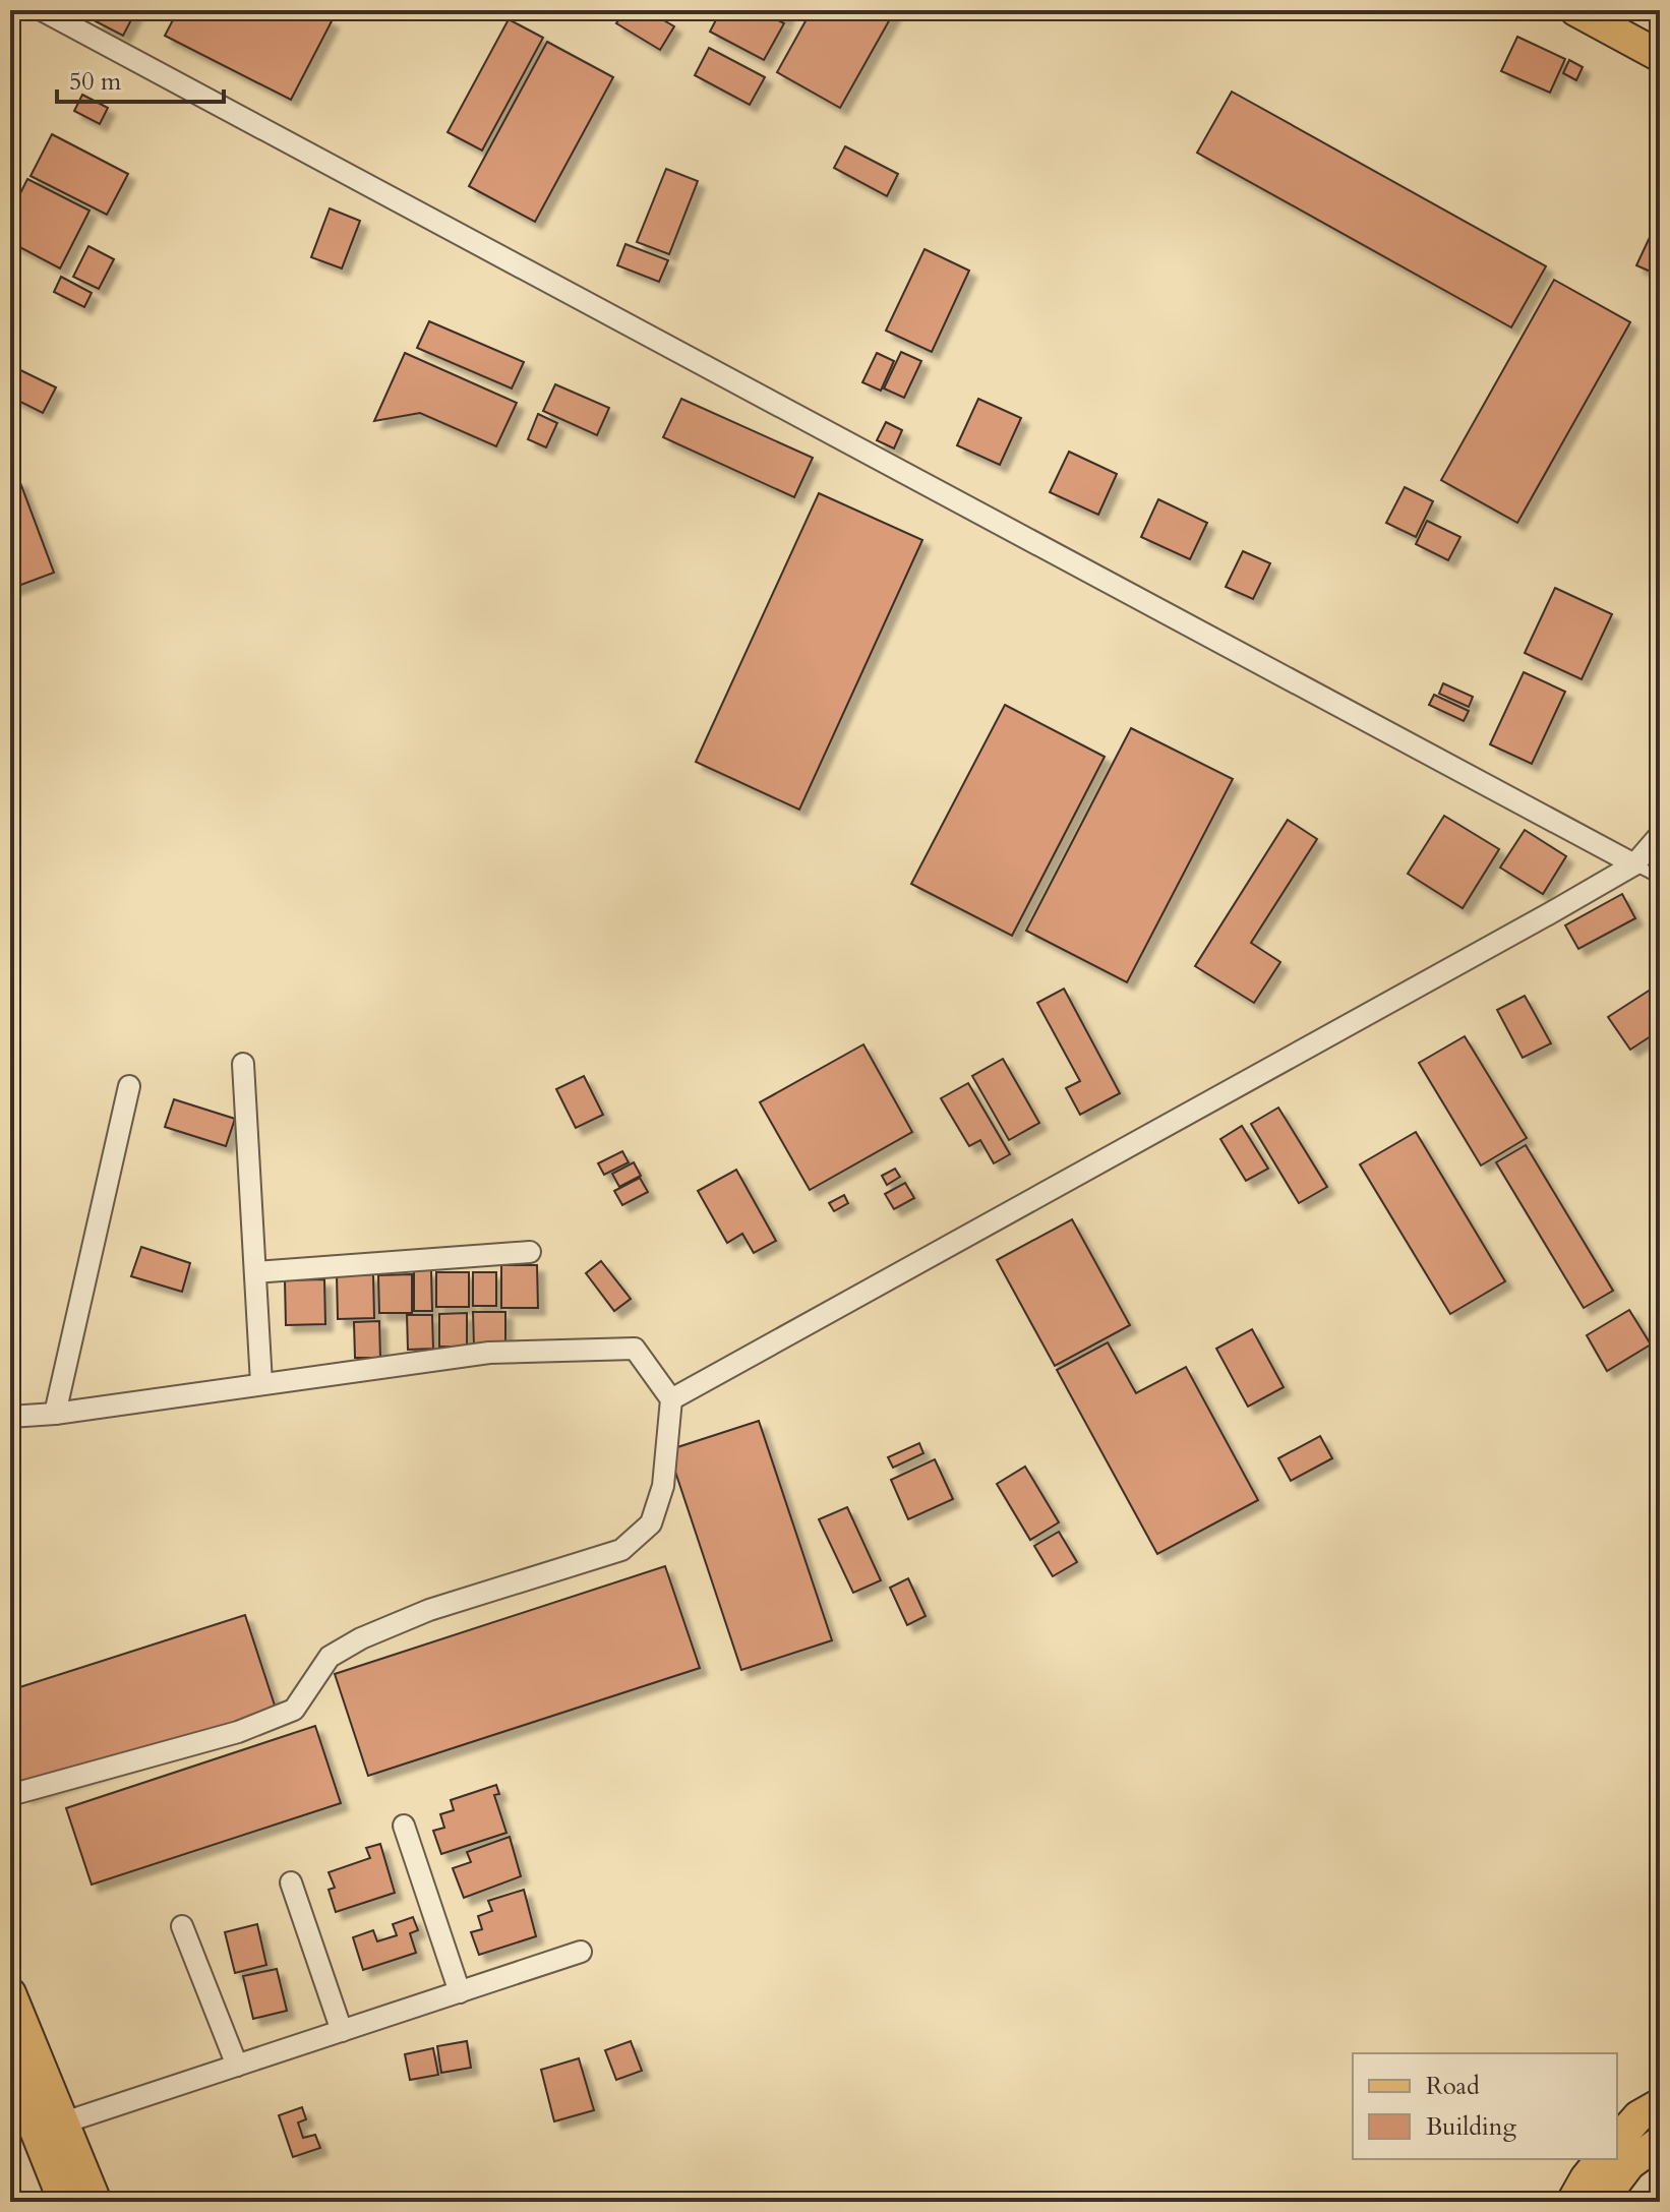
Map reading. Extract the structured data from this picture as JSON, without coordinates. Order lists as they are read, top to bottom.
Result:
{
  "legend": ["Road", "Building"],
  "scale_bar": "50 m"
}
